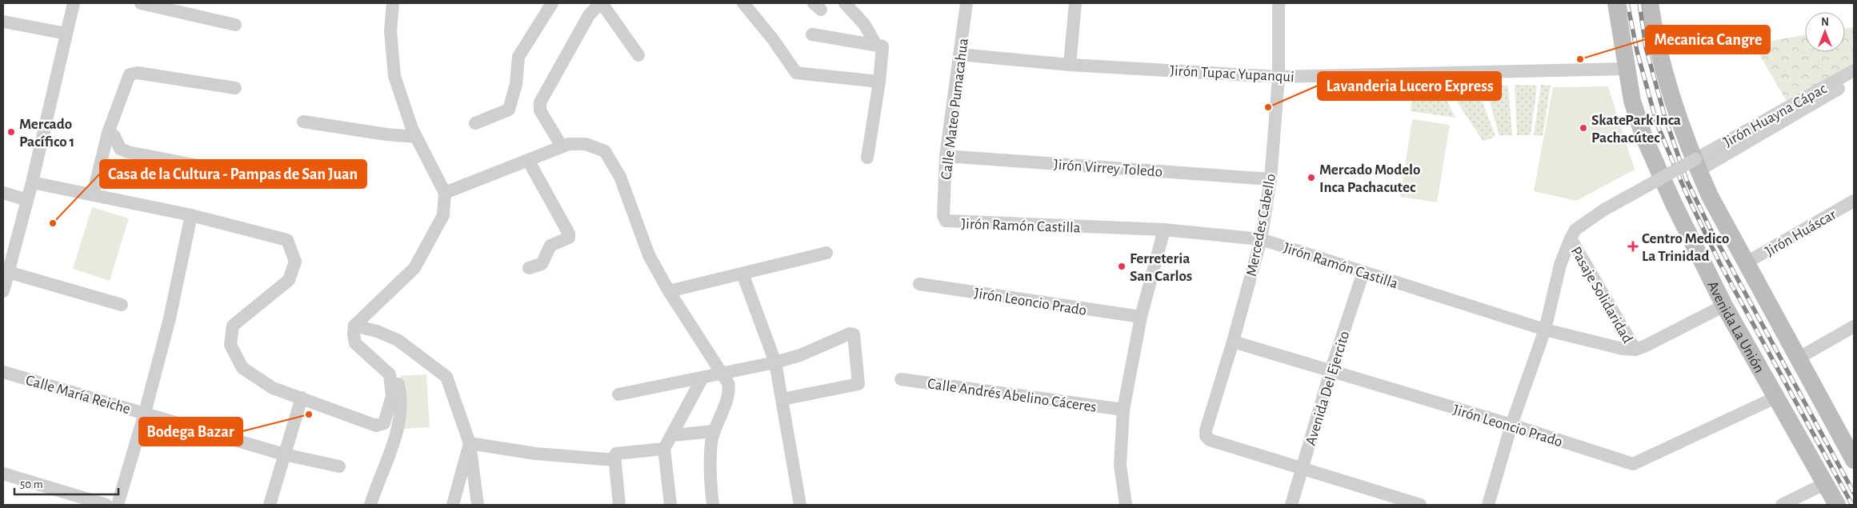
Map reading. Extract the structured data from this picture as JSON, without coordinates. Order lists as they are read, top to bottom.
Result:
{
  "streets": {
    "street": [
      "Jirón Tupac Yupanqui",
      "Calle Mateo Pumacahua",
      "Jirón Huayna Cápac",
      "Jirón Virrey Toledo",
      "Jirón Ramón Castilla",
      "Mercedes Cabello",
      "Jirón Huáscar",
      "Pasaje Solidaridad",
      "Jirón Leoncio Prado",
      "Avenida La Unión",
      "Avenida Del Ejercito",
      "Calle María Reiche",
      "Calle Andrés Abelino Cáceres"
    ]
  },
  "crossings": [
    ["Jirón Tupac Yupanqui", "Calle Mateo Pumacahua"],
    ["Jirón Tupac Yupanqui", "Mercedes Cabello"],
    ["Jirón Tupac Yupanqui", "Avenida La Unión"],
    ["Calle Mateo Pumacahua", "Jirón Virrey Toledo"],
    ["Calle Mateo Pumacahua", "Jirón Ramón Castilla"],
    ["Jirón Virrey Toledo", "Mercedes Cabello"],
    ["Jirón Ramón Castilla", "Mercedes Cabello"],
    ["Jirón Ramón Castilla", "Pasaje Solidaridad"],
    ["Jirón Ramón Castilla", "Avenida Del Ejercito"],
    ["Mercedes Cabello", "Jirón Leoncio Prado"],
    ["Mercedes Cabello", "Avenida Del Ejercito"],
    ["Jirón Leoncio Prado", "Avenida La Unión"],
    ["Jirón Leoncio Prado", "Avenida Del Ejercito"]
  ],
  "places": {
    "other": [
      "Mecanica Cangre",
      "Lavanderia Lucero Express",
      "SkatePark Inca Pachacútec",
      "Mercado Pacífico 1",
      "Mercado Modelo Inca Pachacutec",
      "Casa de la Cultura - Pampas de San Juan",
      "Ferreteria San Carlos",
      "Bodega Bazar"
    ],
    "health": ["Centro Medico La Trinidad"]
  },
  "scale_bar": "50 m",
  "north": "top"
}
